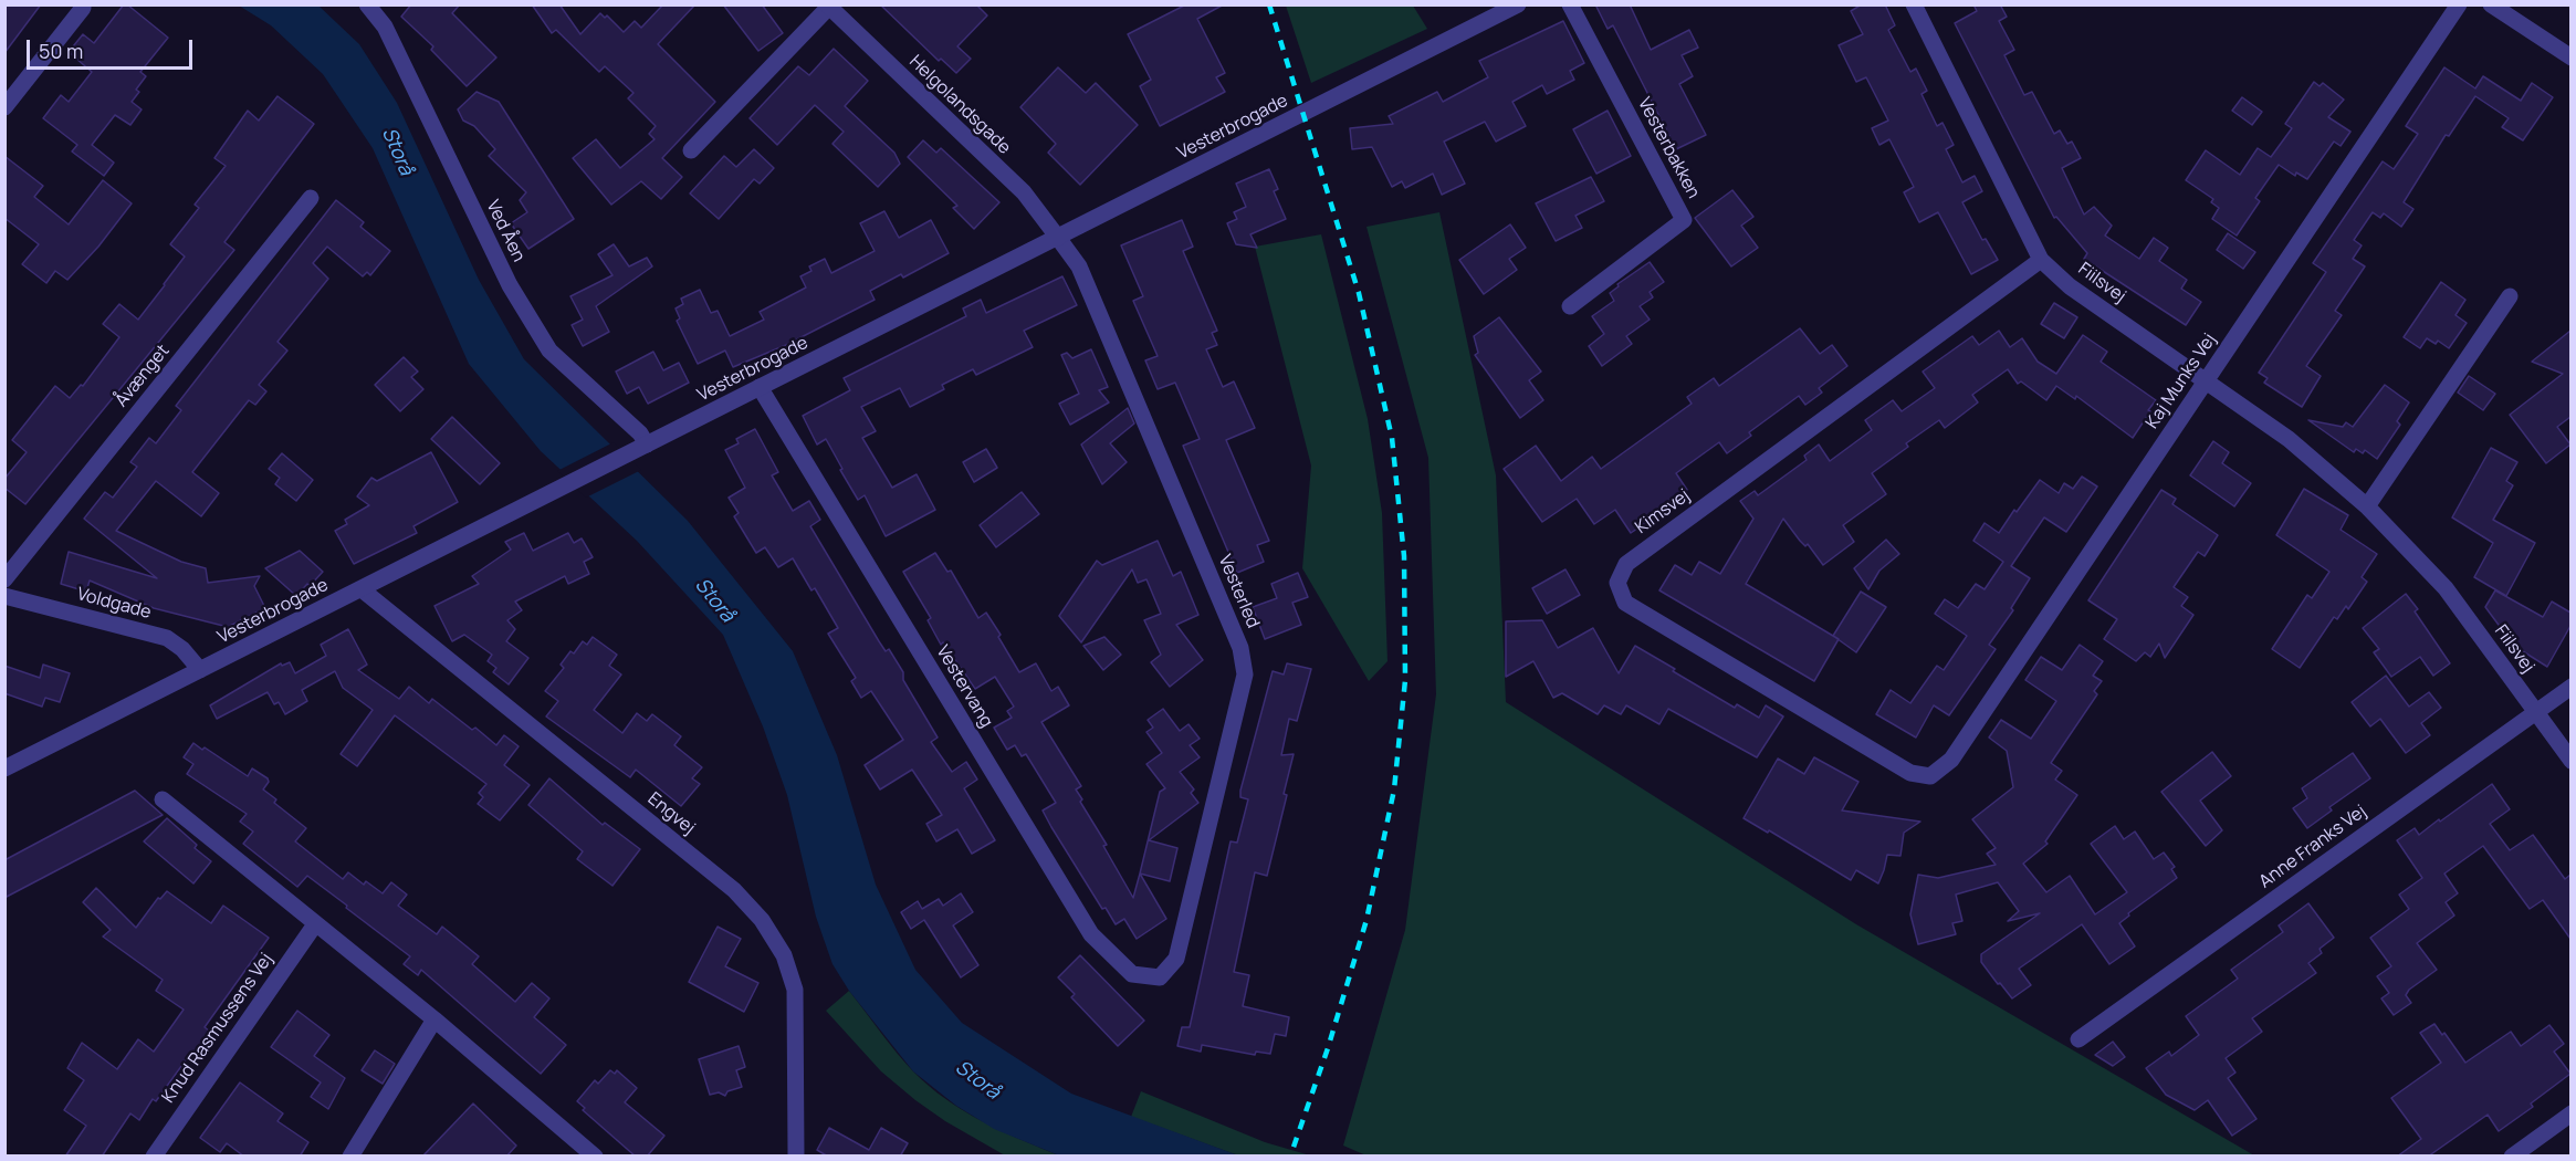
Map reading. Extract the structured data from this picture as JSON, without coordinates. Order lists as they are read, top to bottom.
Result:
{
  "streets": {
    "street": [
      "Helgolandsgade",
      "Vesterbrogade",
      "Vesterbakken",
      "Ved Åen",
      "Fiilsvej",
      "Åvænget",
      "Kaj Munks Vej",
      "Kimsvej",
      "Vesterled",
      "Voldgade",
      "Vestervang",
      "Engvej",
      "Anne Franks Vej",
      "Knud Rasmussens Vej"
    ]
  },
  "crossings": [
    ["Helgolandsgade", "Vesterbrogade"],
    ["Helgolandsgade", "Vesterled"],
    ["Vesterbrogade", "Ved Åen"],
    ["Vesterbrogade", "Vesterled"],
    ["Vesterbrogade", "Voldgade"],
    ["Vesterbrogade", "Vestervang"],
    ["Vesterbrogade", "Engvej"],
    ["Fiilsvej", "Kaj Munks Vej"],
    ["Fiilsvej", "Kimsvej"],
    ["Fiilsvej", "Anne Franks Vej"],
    ["Kaj Munks Vej", "Kimsvej"],
    ["Vesterled", "Vestervang"]
  ],
  "water": ["Storå"],
  "scale_bar": "50 m"
}
